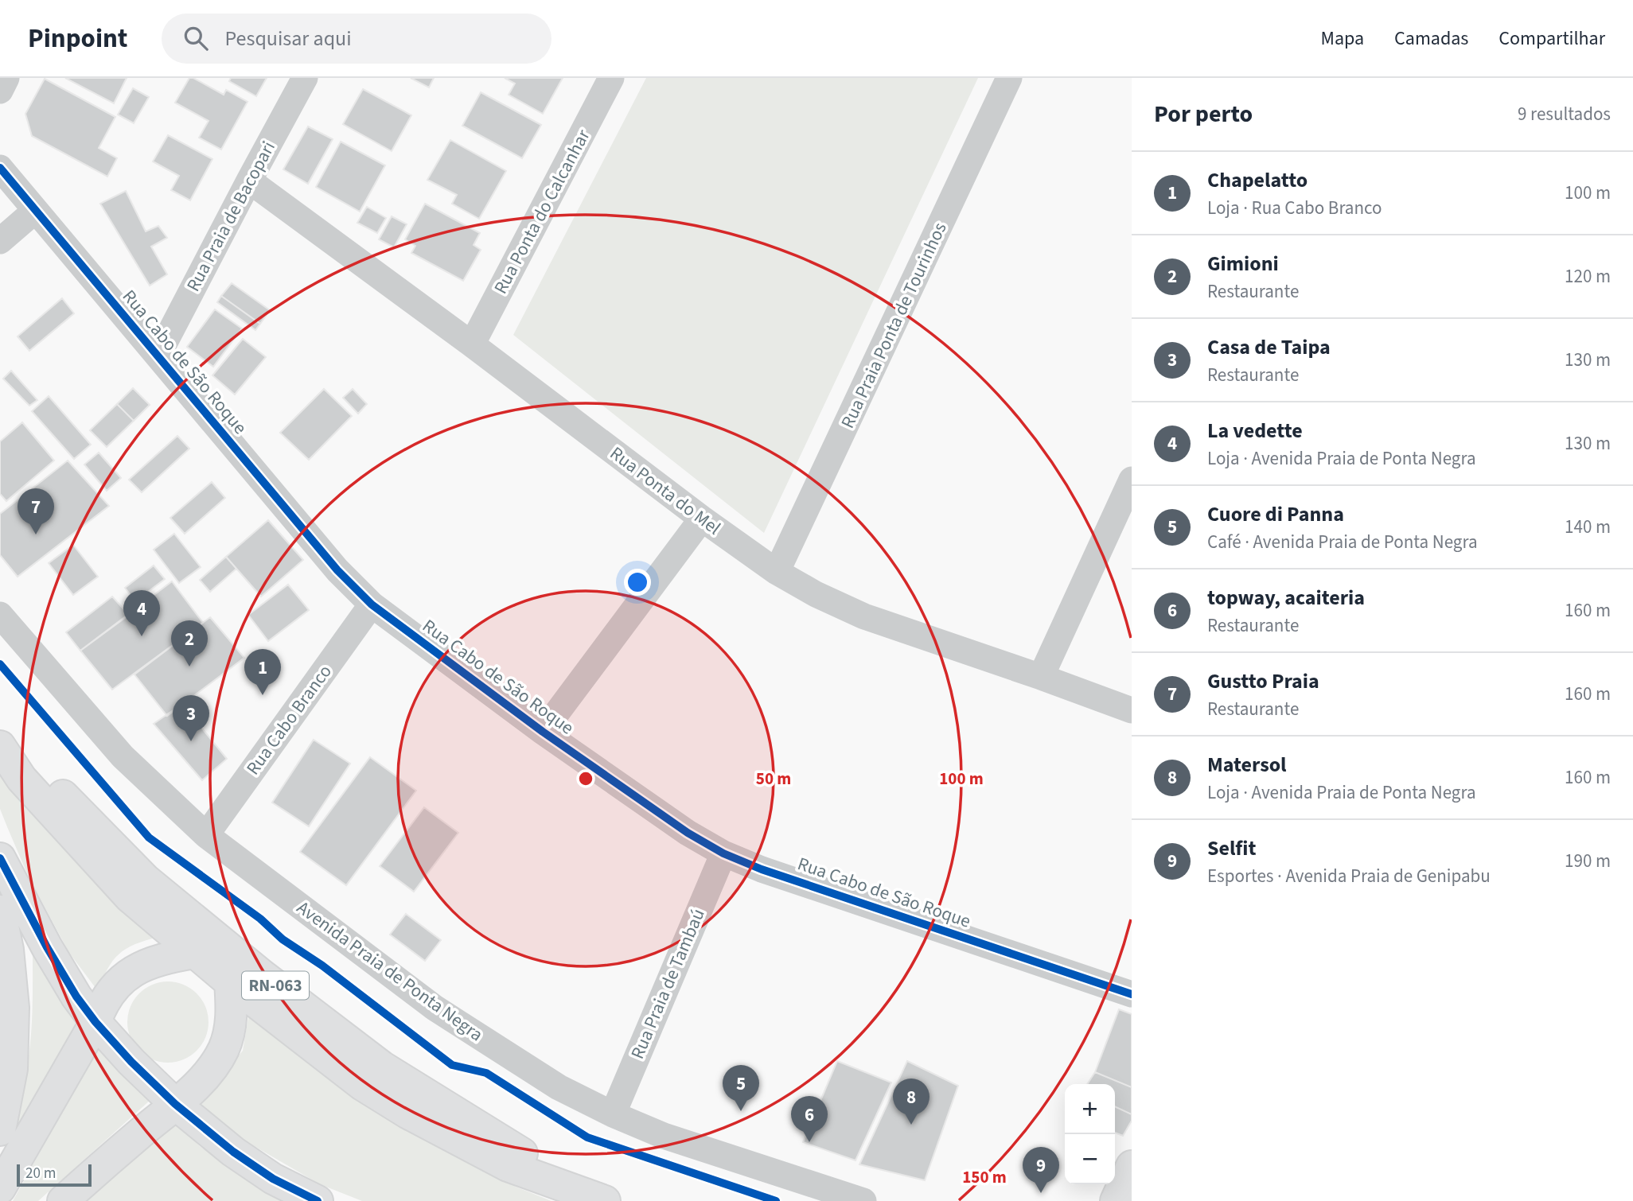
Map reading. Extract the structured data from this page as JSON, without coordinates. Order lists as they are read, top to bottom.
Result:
{
  "streets": {
    "main road": ["RN-063"],
    "street": [
      "Rua Ponta do Calcanhar",
      "Rua Praia de Bacopari",
      "Rua Praia Ponta de Tourinhos",
      "Rua Cabo de São Roque",
      "Rua Ponta do Mel",
      "Rua Cabo Branco",
      "Avenida Praia de Ponta Negra",
      "Rua Praia de Tambaú"
    ]
  },
  "crossings": [
    ["Rua Ponta do Calcanhar", "Rua Ponta do Mel"],
    ["Rua Praia de Bacopari", "Rua Cabo de São Roque"],
    ["Rua Praia de Bacopari", "Rua Ponta do Mel"],
    ["Rua Praia Ponta de Tourinhos", "Rua Ponta do Mel"],
    ["Rua Cabo de São Roque", "Rua Cabo Branco"],
    ["Rua Cabo de São Roque", "Rua Praia de Tambaú"],
    ["Rua Cabo Branco", "Avenida Praia de Ponta Negra"],
    ["Avenida Praia de Ponta Negra", "Rua Praia de Tambaú"]
  ],
  "scale_bar": "20 m",
  "page": {
    "header": "Pinpoint",
    "search": "Pesquisar aqui",
    "nav": ["Mapa", "Camadas", "Compartilhar"],
    "heading": ["Por perto", "9 resultados"],
    "list": [
      {
        "mark": "1",
        "name": "Chapelatto",
        "note": "Loja · Rua Cabo Branco",
        "value": "100 m"
      },
      {
        "mark": "2",
        "name": "Gimioni",
        "note": "Restaurante",
        "value": "120 m"
      },
      {
        "mark": "3",
        "name": "Casa de Taipa",
        "note": "Restaurante",
        "value": "130 m"
      },
      {
        "mark": "4",
        "name": "La vedette",
        "note": "Loja · Avenida Praia de Ponta Negra",
        "value": "130 m"
      },
      {
        "mark": "5",
        "name": "Cuore di Panna",
        "note": "Café · Avenida Praia de Ponta Negra",
        "value": "140 m"
      },
      {
        "mark": "6",
        "name": "topway, acaiteria",
        "note": "Restaurante",
        "value": "160 m"
      },
      {
        "mark": "7",
        "name": "Gustto Praia",
        "note": "Restaurante",
        "value": "160 m"
      },
      {
        "mark": "8",
        "name": "Matersol",
        "note": "Loja · Avenida Praia de Ponta Negra",
        "value": "160 m"
      },
      {
        "mark": "9",
        "name": "Selfit",
        "note": "Esportes · Avenida Praia de Genipabu",
        "value": "190 m"
      }
    ],
    "pins": [
      "7",
      "4",
      "2",
      "1",
      "3",
      "5",
      "8",
      "6",
      "9"
    ],
    "map_buttons": ["+", "−"],
    "scale": "20 m"
  },
  "rings": ["50 m", "100 m", "150 m"]
}
